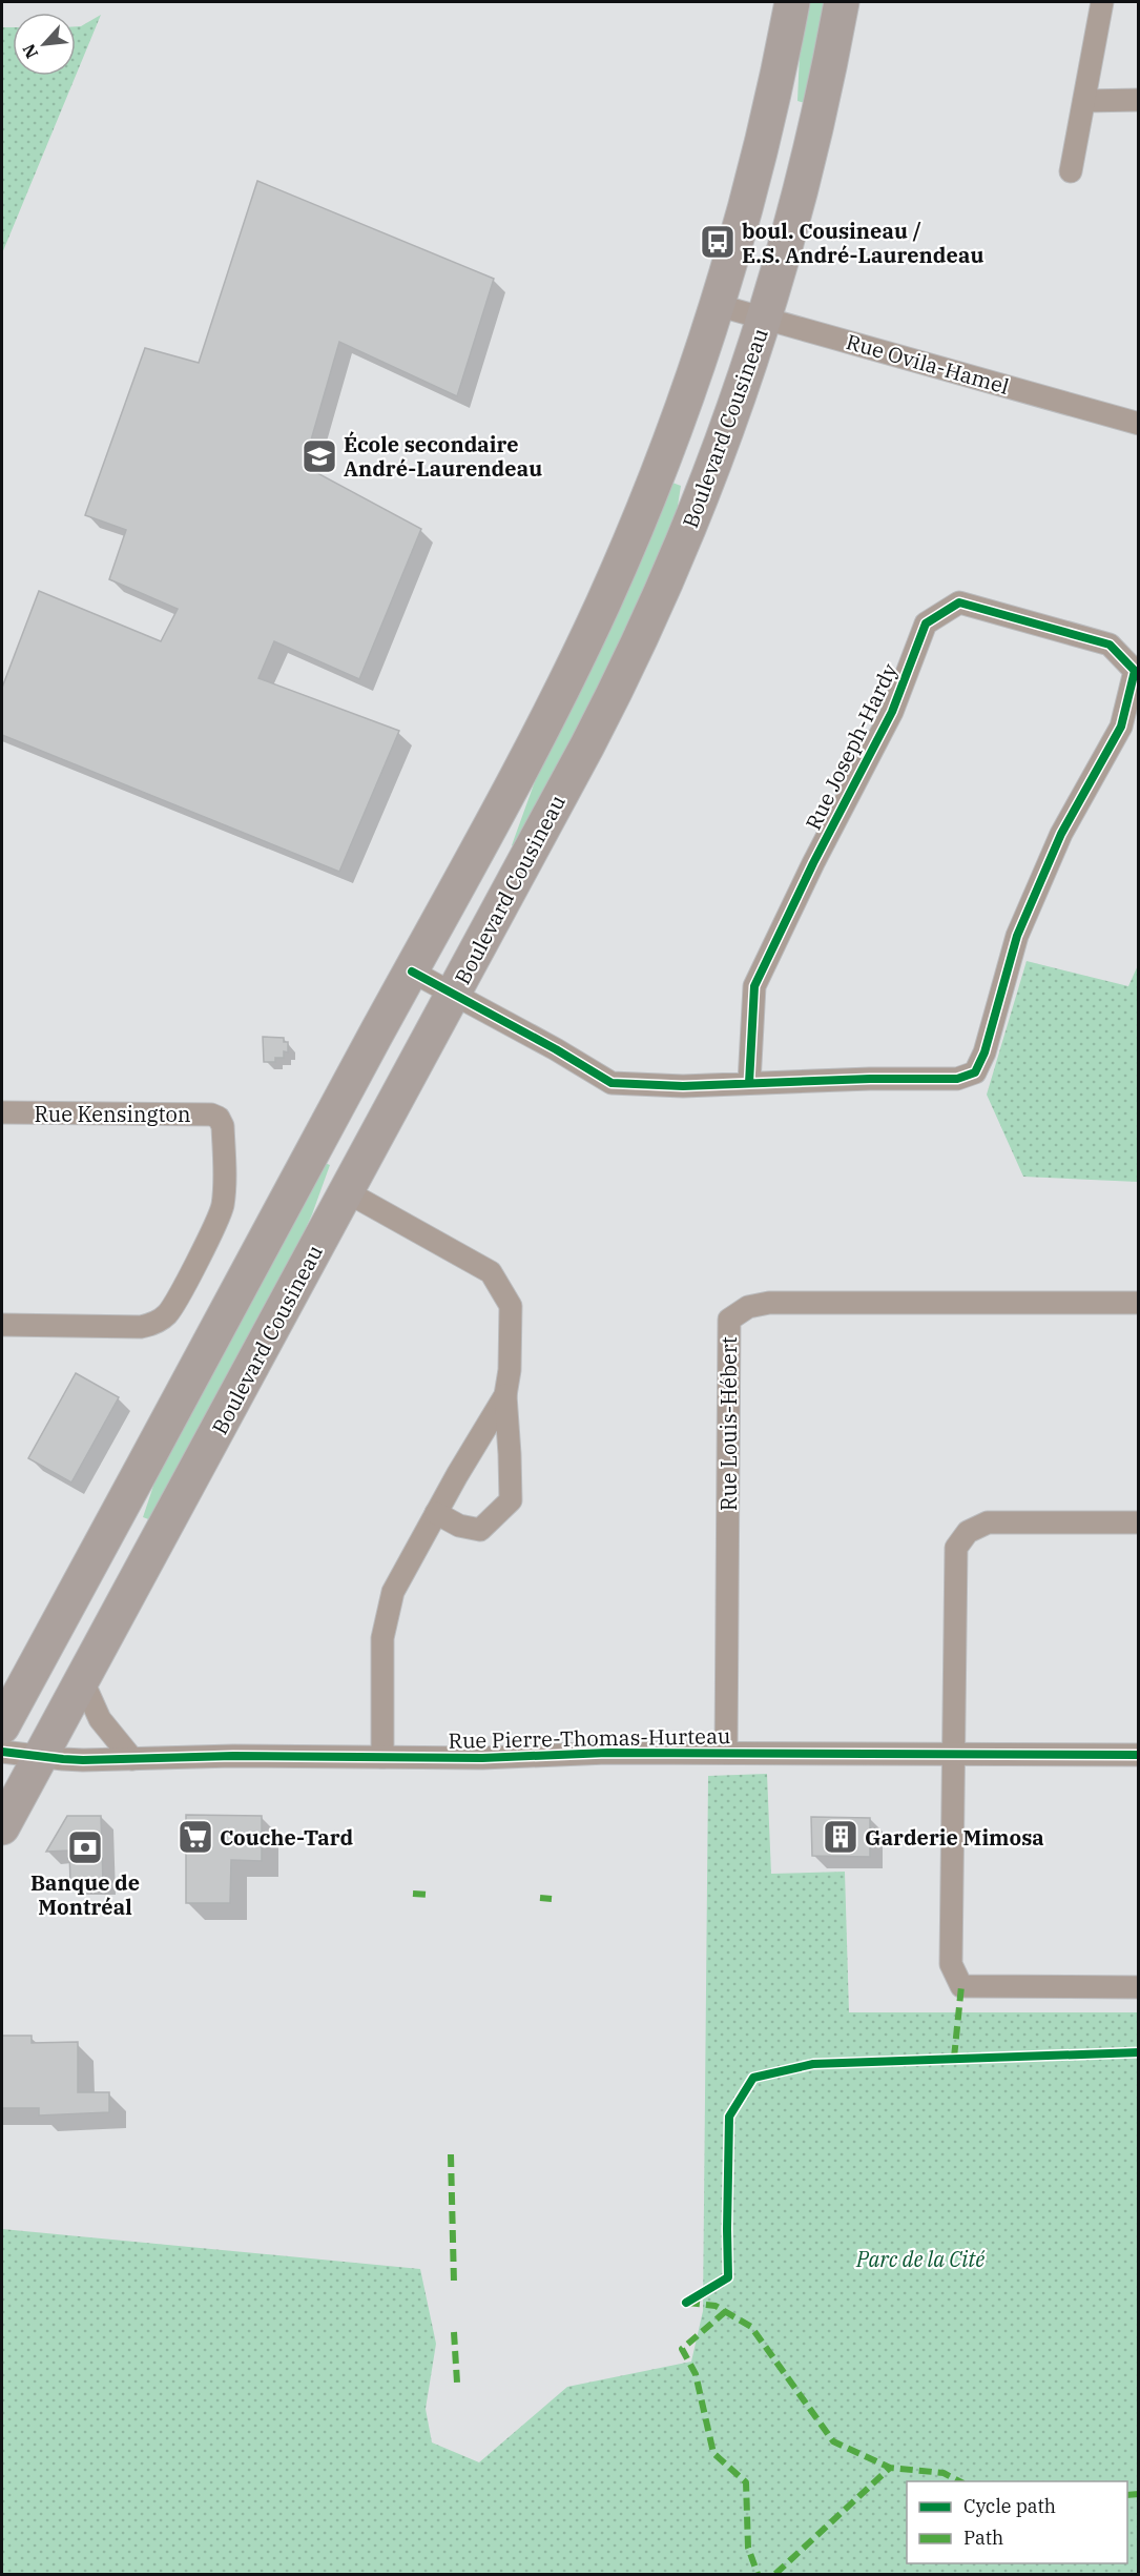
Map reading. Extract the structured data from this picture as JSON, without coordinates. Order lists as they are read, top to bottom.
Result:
{
  "streets": {
    "main road": ["Boulevard Cousineau"],
    "street": [
      "Rue Ovila-Hamel",
      "Rue Joseph-Hardy",
      "Rue Kensington",
      "Rue Louis-Hébert",
      "Rue Pierre-Thomas-Hurteau"
    ]
  },
  "crossings": [
    ["Rue Ovila-Hamel", "Boulevard Cousineau"],
    ["Boulevard Cousineau", "Rue Joseph-Hardy"],
    ["Boulevard Cousineau", "Rue Pierre-Thomas-Hurteau"],
    ["Rue Louis-Hébert", "Rue Pierre-Thomas-Hurteau"]
  ],
  "parks": ["Parc de la Cité"],
  "places": {
    "bus stop": ["boul. Cousineau / E.S. André-Laurendeau"],
    "school or university": ["École secondaire André-Laurendeau"],
    "supermarket": ["Couche-Tard"],
    "building": ["Garderie Mimosa"],
    "bank": ["Banque de Montréal"]
  },
  "legend": ["Cycle path", "Path"],
  "north": "bottom left"
}
